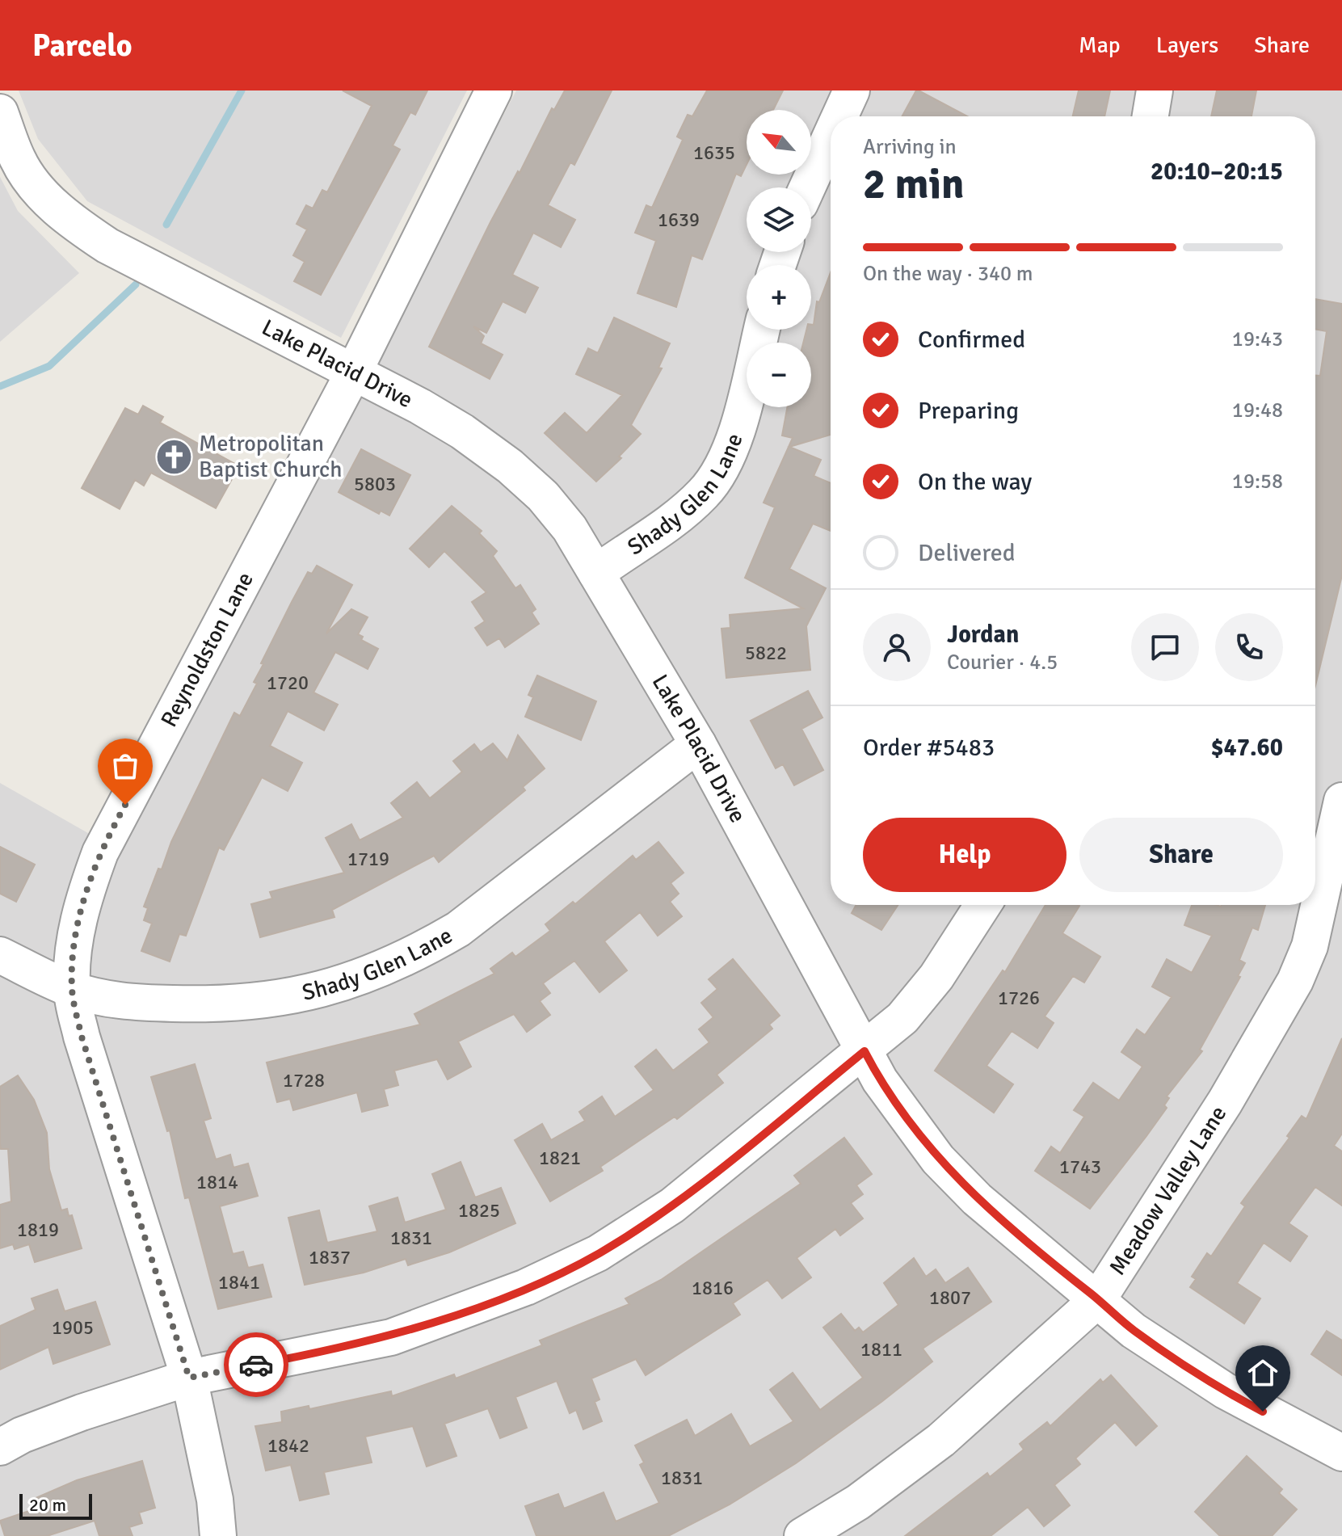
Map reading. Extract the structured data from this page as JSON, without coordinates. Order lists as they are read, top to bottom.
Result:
{
  "streets": {
    "street": [
      "Lake Placid Drive",
      "Shady Glen Lane",
      "Reynoldston Lane",
      "Meadow Valley Lane"
    ]
  },
  "crossings": [
    ["Lake Placid Drive", "Shady Glen Lane"],
    ["Lake Placid Drive", "Reynoldston Lane"],
    ["Lake Placid Drive", "Meadow Valley Lane"],
    ["Shady Glen Lane", "Reynoldston Lane"]
  ],
  "places": {
    "church": ["Metropolitan Baptist Church"]
  },
  "house_numbers": [
    "1635",
    "1639",
    "5803",
    "5822",
    "1720",
    "1719",
    "1726",
    "1728",
    "1821",
    "1743",
    "1814",
    "1825",
    "1819",
    "1831",
    "1837",
    "1841",
    "1816",
    "1807",
    "1905",
    "1811",
    "1842",
    "1831"
  ],
  "scale_bar": "20 m",
  "north": "top left",
  "page": {
    "header": "Parcelo",
    "nav": ["Map", "Layers", "Share"],
    "map_buttons": ["+", "−"],
    "heading": ["2 min", "Arriving in", "20:10–20:15"],
    "panel": [
      "Jordan",
      "Courier · 4.5",
      "Order #5483",
      "$47.60"
    ],
    "bar": "On the way · 340 m",
    "list": [
      ["Confirmed", "19:43"],
      ["Preparing", "19:48"],
      ["On the way", "19:58"],
      "Delivered"
    ],
    "buttons": ["Help", "Share"],
    "scale": "20 m"
  }
}
